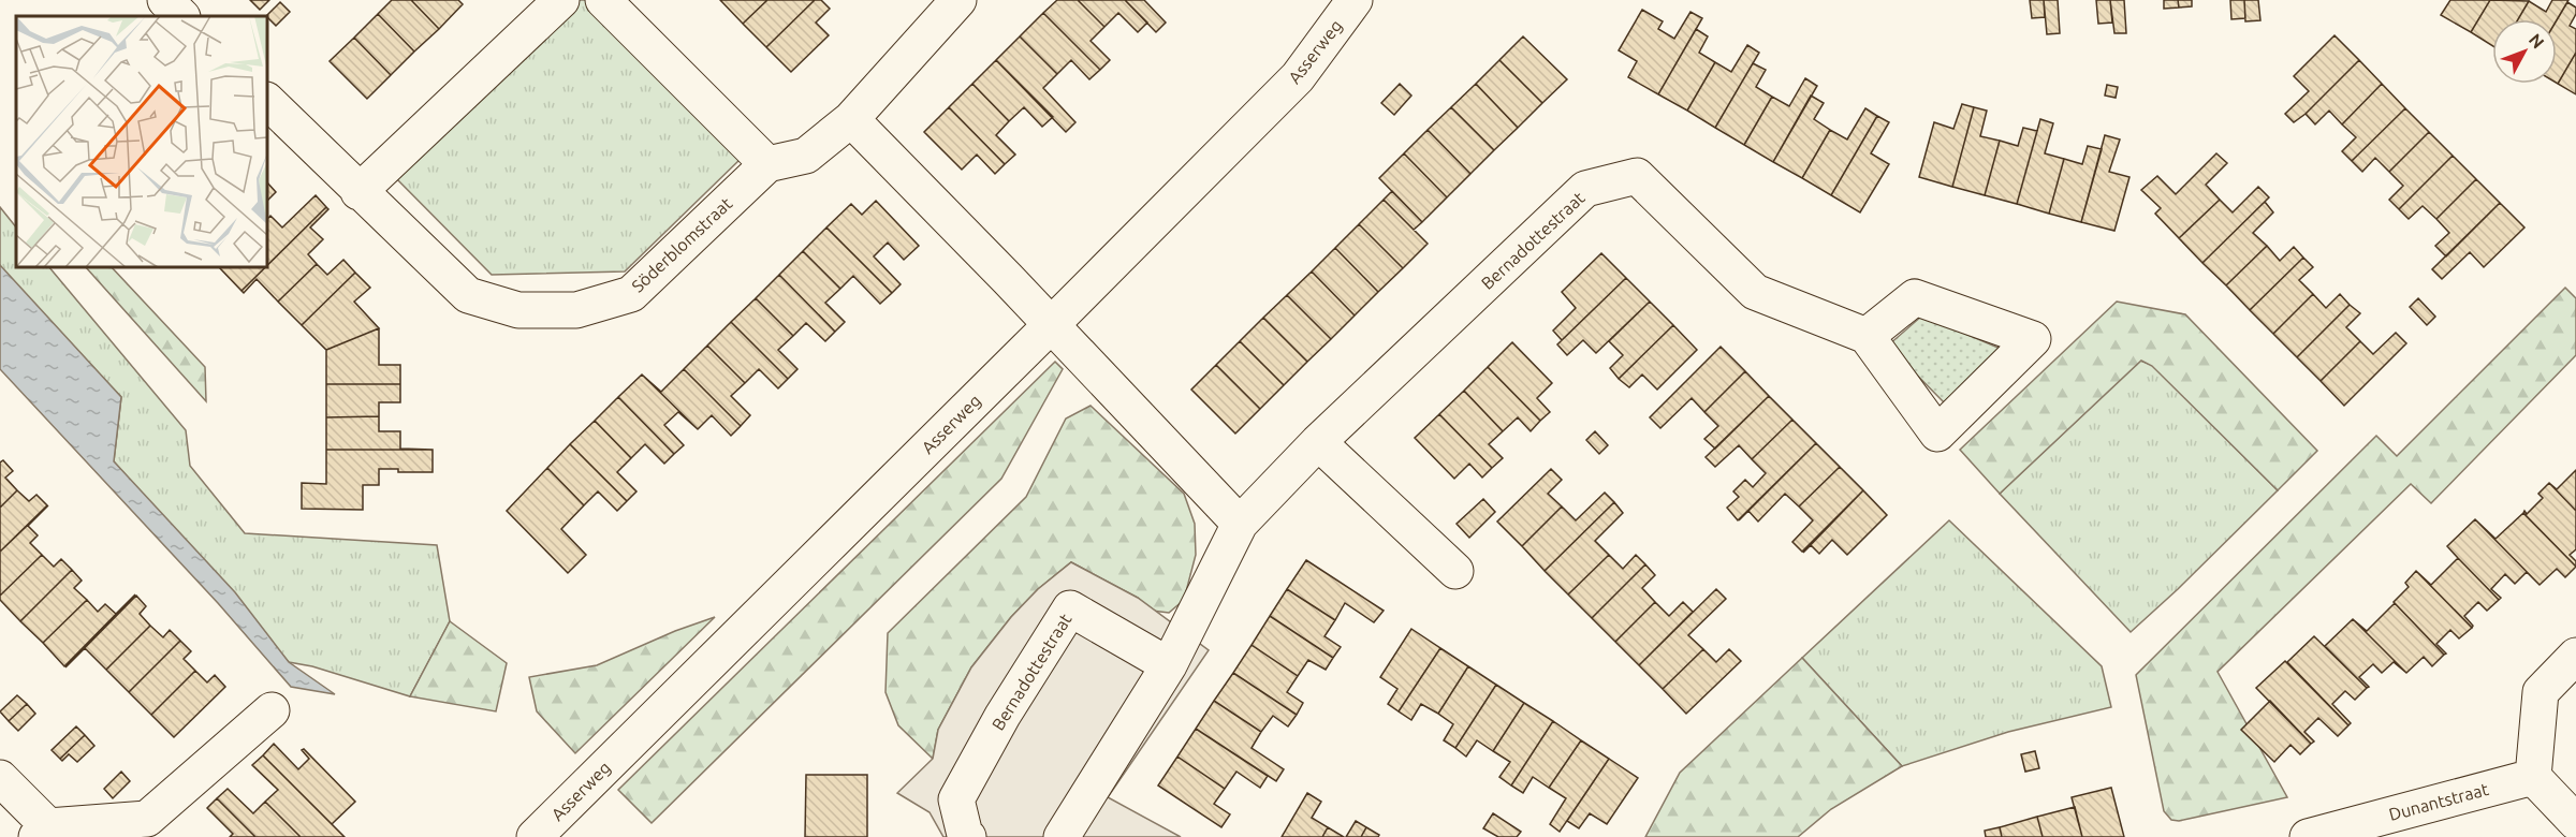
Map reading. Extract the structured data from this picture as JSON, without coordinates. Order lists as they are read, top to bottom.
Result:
{
  "streets": {
    "street": [
      "Asserweg",
      "Bernadottestraat",
      "Söderblomstraat",
      "Dunantstraat"
    ]
  },
  "north": "top right"
}
